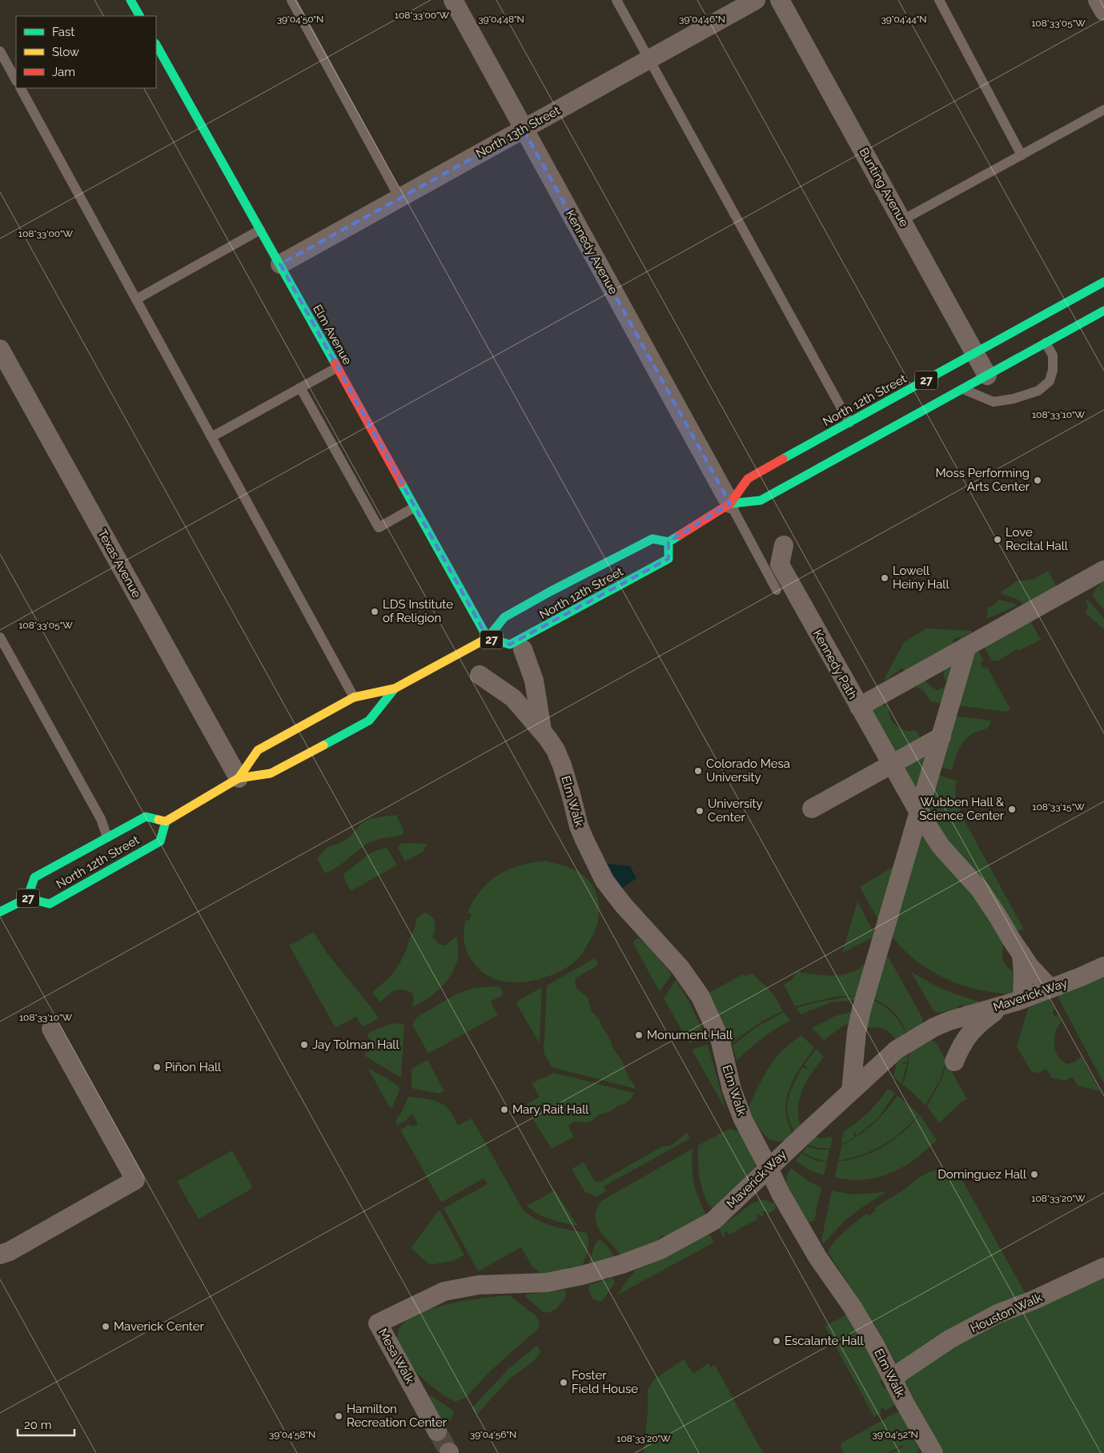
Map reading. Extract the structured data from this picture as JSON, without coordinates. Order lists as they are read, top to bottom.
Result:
{
  "streets": {
    "main road": ["Elm Avenue", "27", "North 12th Street"],
    "street": [
      "North 13th Street",
      "Bunting Avenue",
      "Kennedy Avenue",
      "Texas Avenue",
      "Kennedy Path",
      "Elm Walk",
      "Maverick Way",
      "Houston Walk",
      "Mesa Walk"
    ]
  },
  "crossings": [
    ["North 13th Street", "Kennedy Avenue"],
    ["North 13th Street", "Elm Avenue"],
    ["Bunting Avenue", "North 12th Street"],
    ["Kennedy Avenue", "North 12th Street"],
    ["Elm Avenue", "North 12th Street"],
    ["27", "North 12th Street"],
    ["North 12th Street", "Texas Avenue"],
    ["Kennedy Path", "Maverick Way"],
    ["Elm Walk", "Maverick Way"],
    ["Elm Walk", "Houston Walk"],
    ["Maverick Way", "Mesa Walk"]
  ],
  "places": [
    "Moss Performing Arts Center",
    "Love Recital Hall",
    "Lowell Heiny Hall",
    "LDS Institute of Religion",
    "Colorado Mesa University",
    "Wubben Hall & Science Center",
    "University Center",
    "Monument Hall",
    "Jay Tolman Hall",
    "Piñon Hall",
    "Mary Rait Hall",
    "Dominguez Hall",
    "Maverick Center",
    "Escalante Hall",
    "Foster Field House",
    "Hamilton Recreation Center"
  ],
  "legend": ["Fast", "Slow", "Jam"],
  "scale_bar": "20 m",
  "coordinates": [
    "108°33'00\"W",
    "39°04'50\"N",
    "39°04'48\"N",
    "39°04'46\"N",
    "39°04'44\"N",
    "108°33'05\"W",
    "108°33'10\"W",
    "108°33'15\"W",
    "108°33'20\"W",
    "39°04'58\"N",
    "39°04'56\"N",
    "39°04'52\"N"
  ]
}
